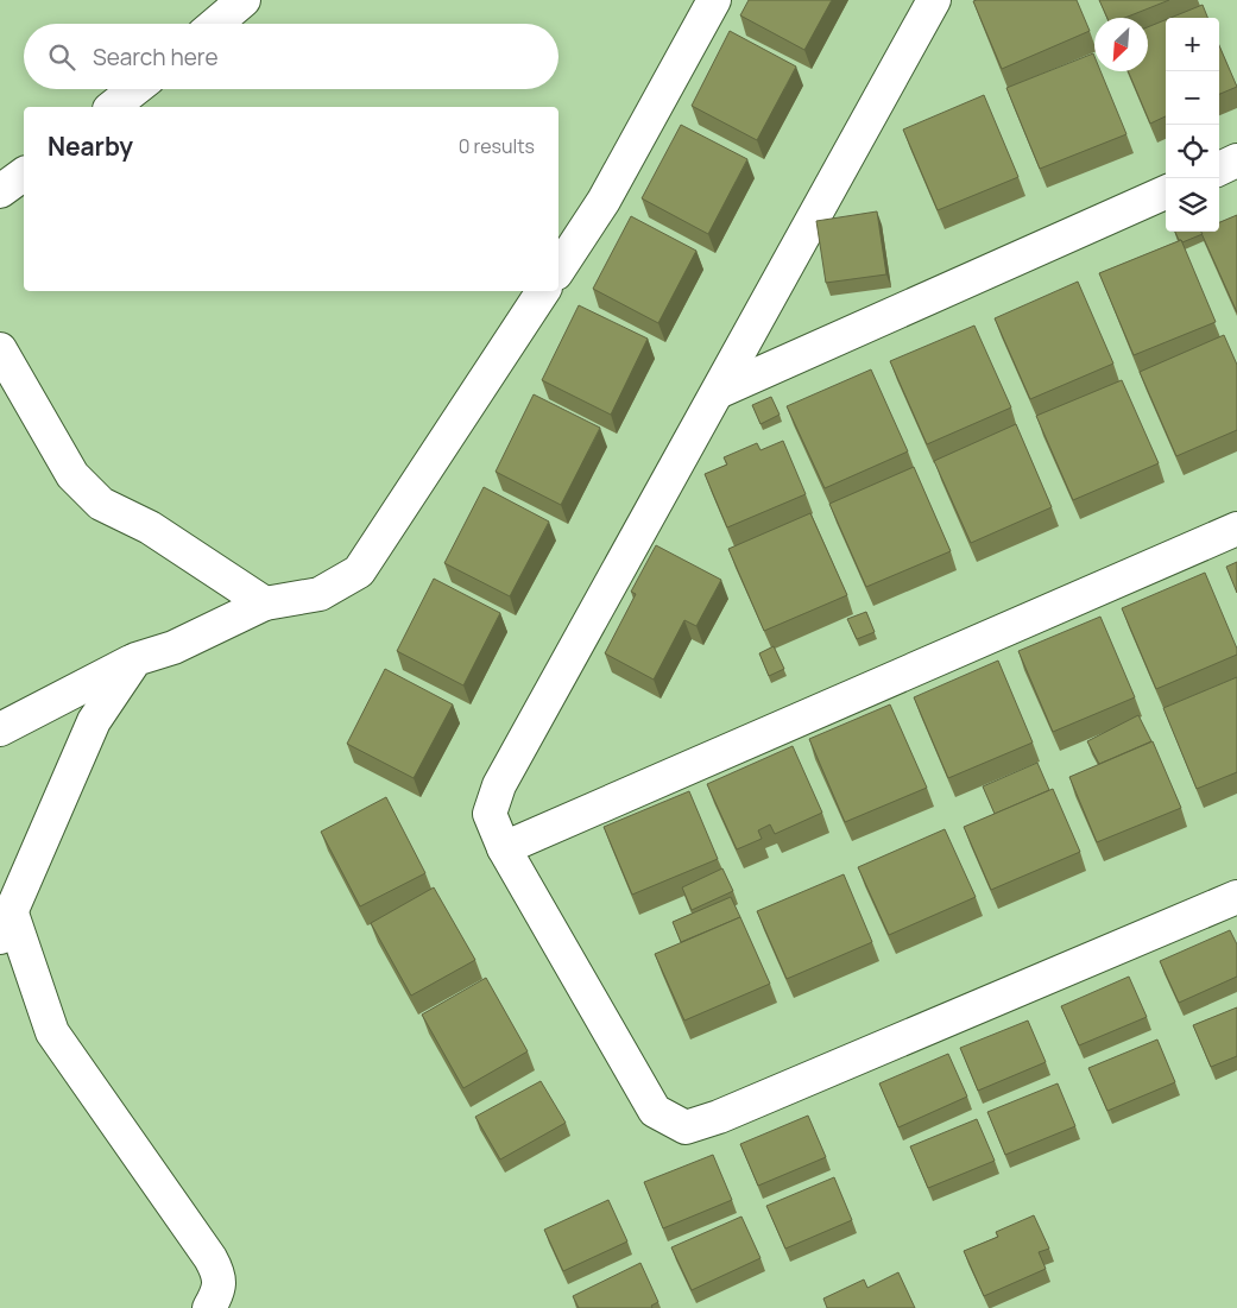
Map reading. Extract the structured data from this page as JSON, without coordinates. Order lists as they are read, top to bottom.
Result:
{
  "north": "bottom left",
  "page": {
    "map_buttons": ["+", "−"],
    "search": "Search here",
    "heading": ["Nearby", "0 results"]
  }
}
